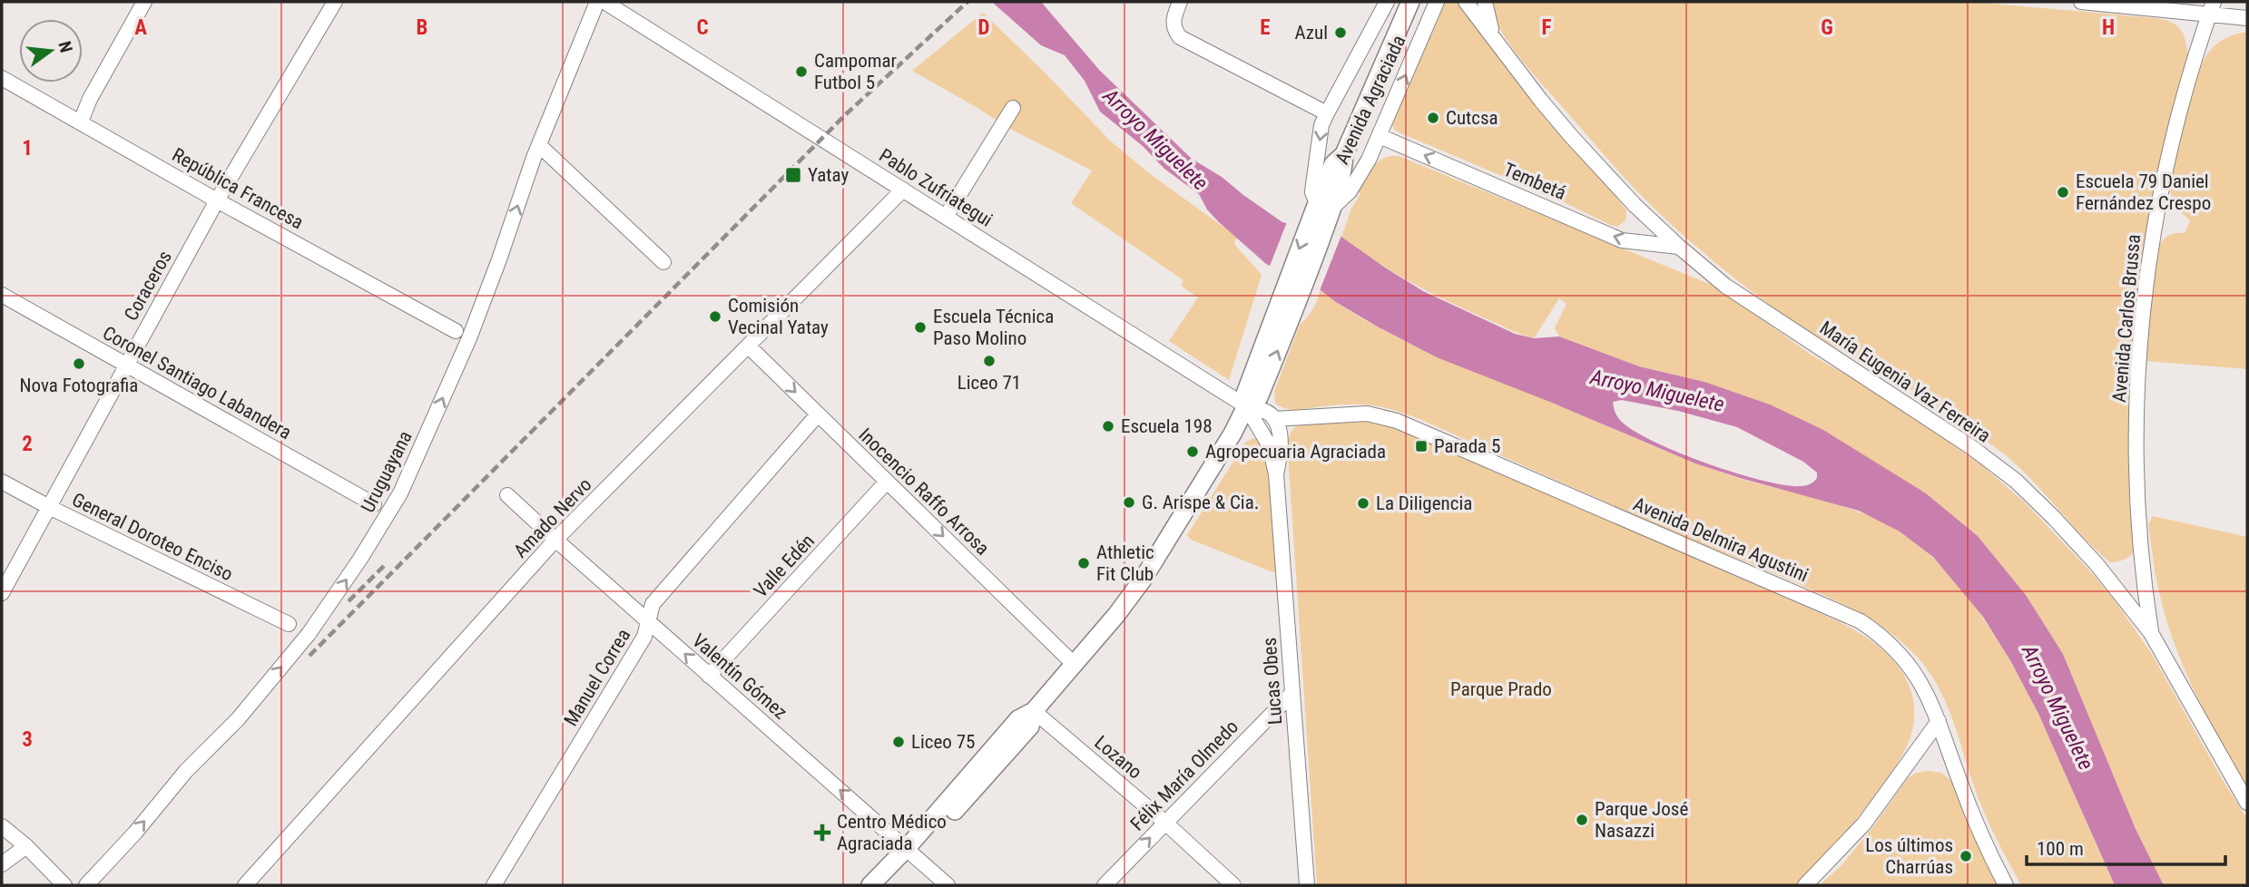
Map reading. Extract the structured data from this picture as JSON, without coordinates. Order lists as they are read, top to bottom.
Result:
{
  "streets": {
    "main road": ["Avenida Agraciada"],
    "street": [
      "Tembetá",
      "Pablo Zufriategui",
      "República Francesa",
      "Coraceros",
      "Avenida Carlos Brussa",
      "María Eugenia Vaz Ferreira",
      "Coronel Santiago Labandera",
      "Uruguayana",
      "Inocencio Raffo Arrosa",
      "Amado Nervo",
      "General Doroteo Enciso",
      "Avenida Delmira Agustini",
      "Valle Edén",
      "Valentín Gómez",
      "Manuel Correa",
      "Lucas Obes",
      "Lozano",
      "Félix María Olmedo"
    ]
  },
  "crossings": [
    ["Avenida Agraciada", "Tembetá"],
    ["Avenida Agraciada", "Pablo Zufriategui"],
    ["Avenida Agraciada", "Inocencio Raffo Arrosa"],
    ["Avenida Agraciada", "Valentín Gómez"],
    ["Avenida Agraciada", "Lucas Obes"],
    ["Avenida Agraciada", "Lozano"],
    ["Tembetá", "María Eugenia Vaz Ferreira"],
    ["Pablo Zufriategui", "Amado Nervo"],
    ["Pablo Zufriategui", "Lucas Obes"],
    ["República Francesa", "Coraceros"],
    ["Coraceros", "Coronel Santiago Labandera"],
    ["Coraceros", "General Doroteo Enciso"],
    ["Avenida Carlos Brussa", "María Eugenia Vaz Ferreira"],
    ["Inocencio Raffo Arrosa", "Amado Nervo"],
    ["Inocencio Raffo Arrosa", "Valle Edén"],
    ["Inocencio Raffo Arrosa", "Manuel Correa"],
    ["Amado Nervo", "Valentín Gómez"],
    ["Avenida Delmira Agustini", "Lucas Obes"],
    ["Valle Edén", "Valentín Gómez"],
    ["Valentín Gómez", "Manuel Correa"],
    ["Lucas Obes", "Félix María Olmedo"],
    ["Lozano", "Félix María Olmedo"]
  ],
  "one_way": [
    "Tembetá",
    "Uruguayana",
    "Inocencio Raffo Arrosa",
    "Valentín Gómez"
  ],
  "water": ["Arroyo Miguelete"],
  "parks": ["Parque Prado"],
  "places": {
    "other": [
      "Azul",
      "Campomar Futbol 5",
      "Cutcsa",
      "Escuela 79 Daniel Fernández Crespo",
      "Comisión Vecinal Yatay",
      "Escuela Técnica Paso Molino",
      "Liceo 71",
      "Nova Fotografia",
      "Escuela 198",
      "Agropecuaria Agraciada",
      "G. Arispe & Cia.",
      "La Diligencia",
      "Athletic Fit Club",
      "Liceo 75",
      "Parque José Nasazzi",
      "Los últimos Charrúas"
    ],
    "transit": ["Yatay", "Parada 5"],
    "health": ["Centro Médico Agraciada"]
  },
  "scale_bar": "100 m",
  "north": "right",
  "grid": {
    "columns": [
      "A",
      "B",
      "C",
      "D",
      "E",
      "F",
      "G",
      "H"
    ],
    "rows": ["1", "2", "3"]
  }
}
